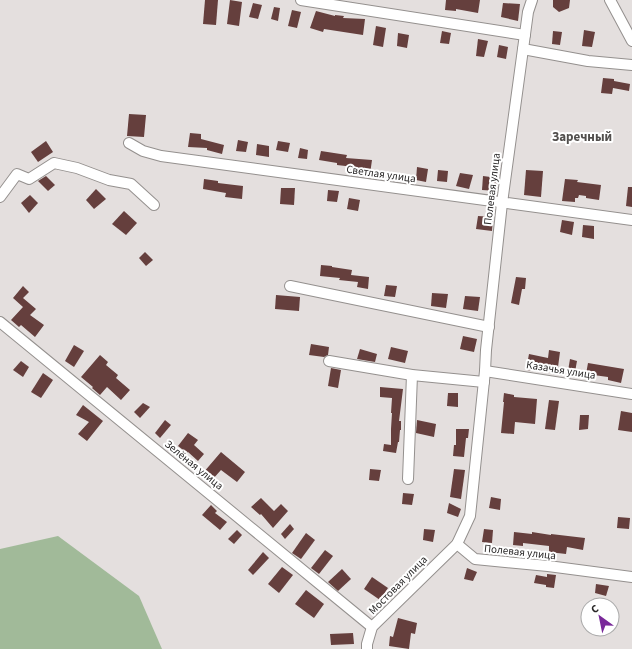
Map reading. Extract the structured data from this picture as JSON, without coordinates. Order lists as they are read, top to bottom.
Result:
{
  "streets": {
    "street": [
      "Светлая улица",
      "Полевая улица",
      "Казачья улица",
      "Зелёная улица",
      "Мостовая улица"
    ]
  },
  "crossings": [
    ["Светлая улица", "Полевая улица"],
    ["Полевая улица", "Казачья улица"],
    ["Полевая улица", "Мостовая улица"],
    ["Зелёная улица", "Мостовая улица"]
  ],
  "districts": ["Заречный"],
  "north": "top left"
}
